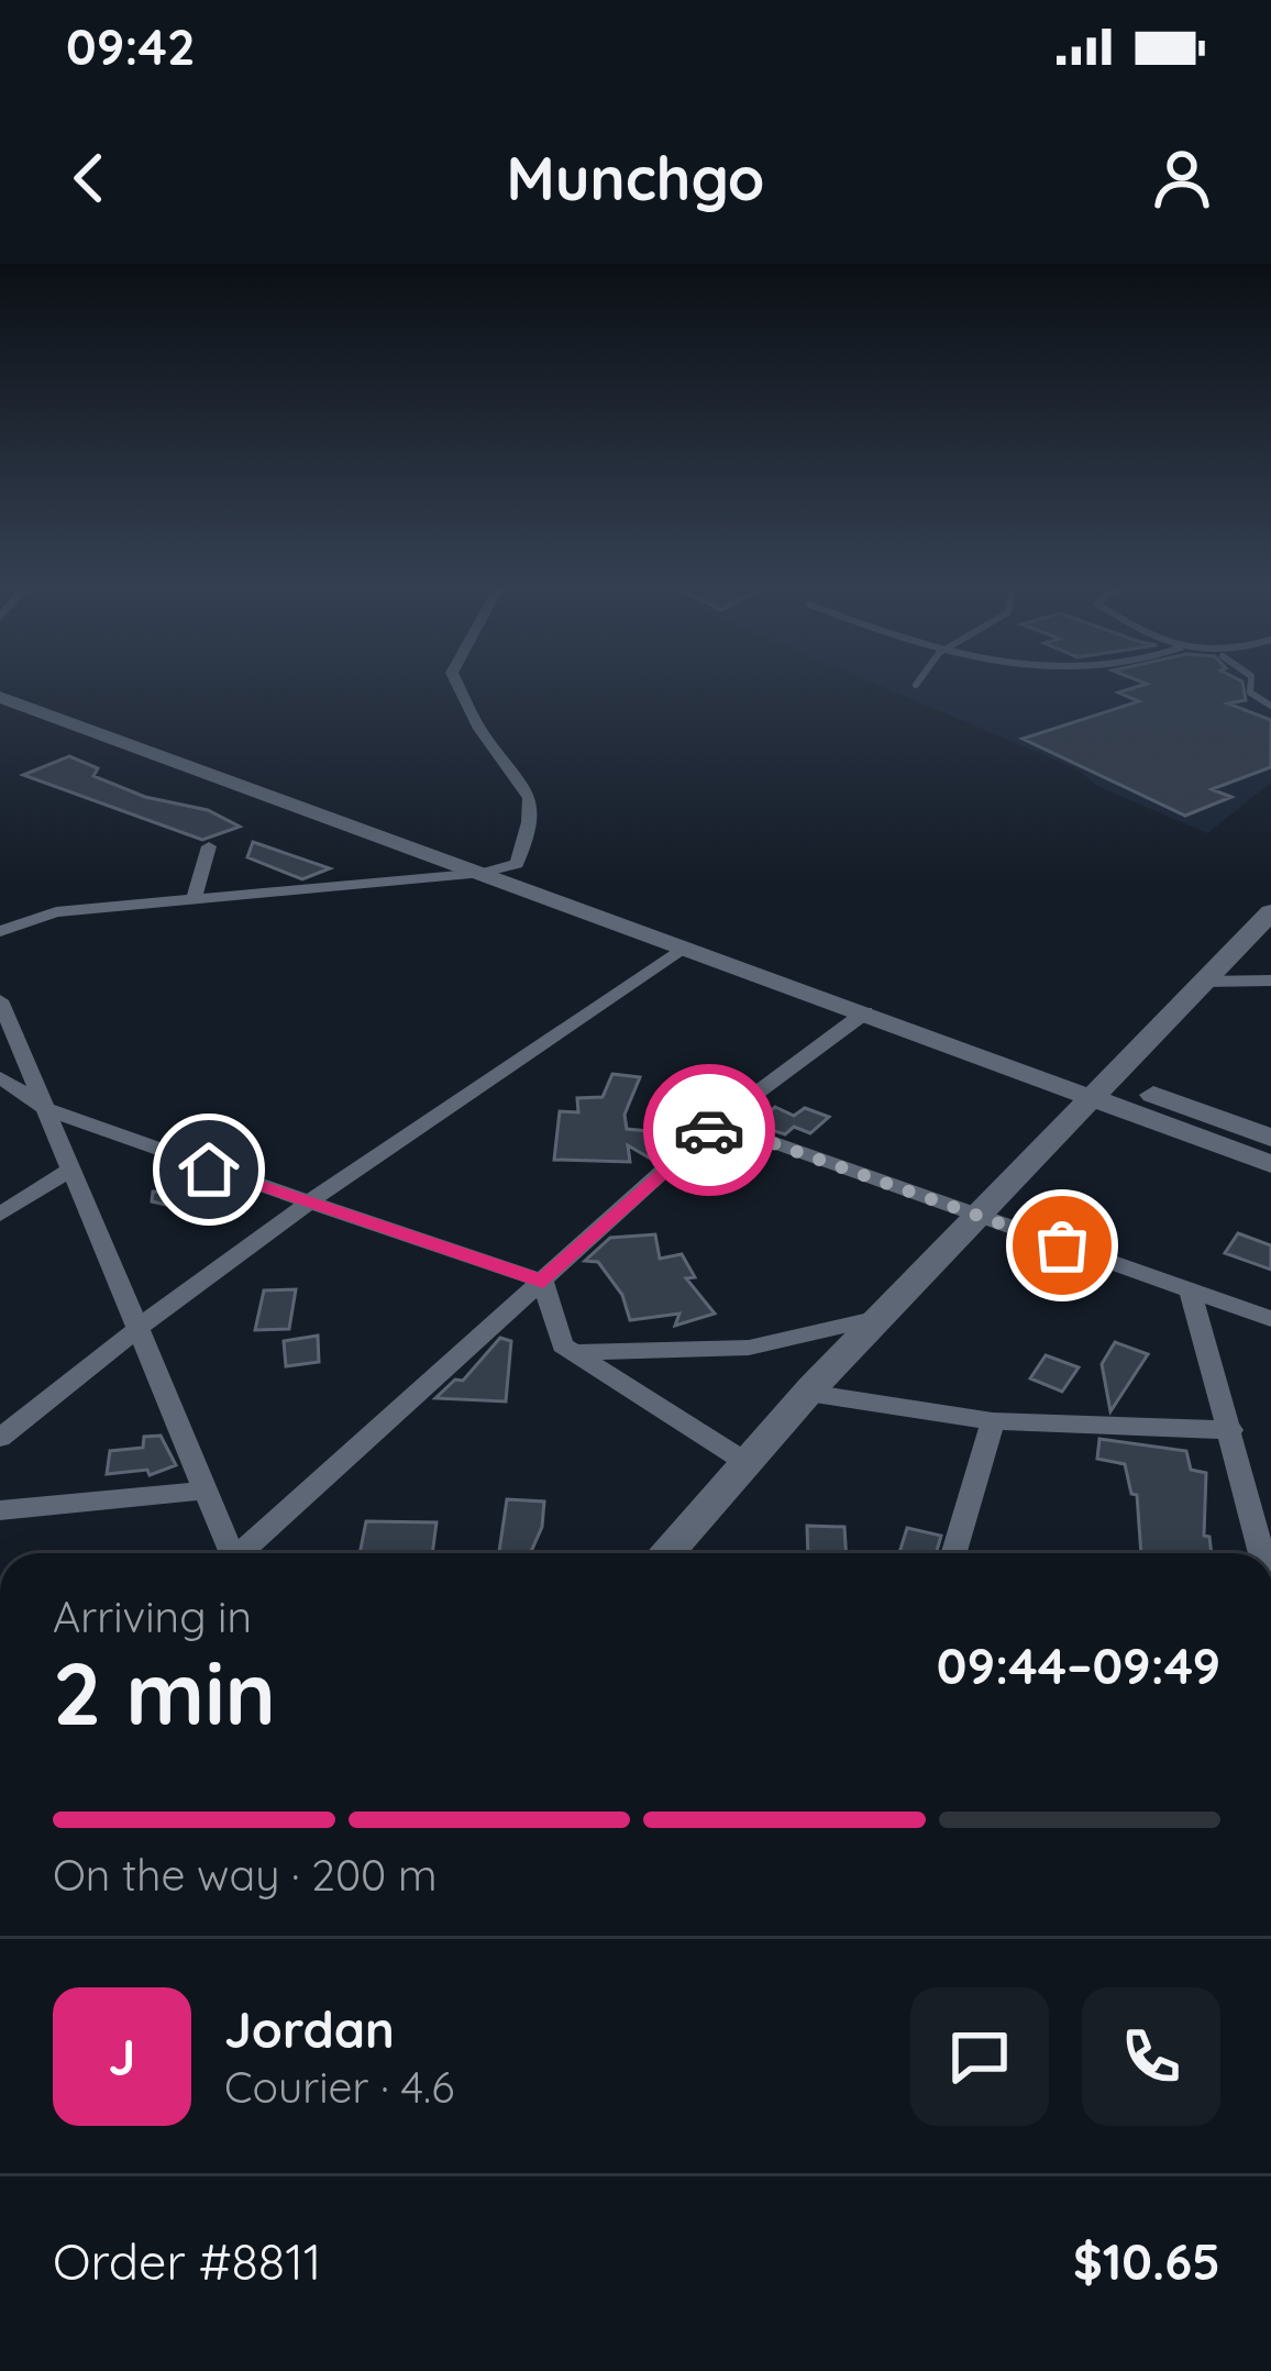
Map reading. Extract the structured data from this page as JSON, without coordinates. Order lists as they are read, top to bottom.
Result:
{
  "page": {
    "status": "09:42",
    "header": "Munchgo",
    "heading": ["2 min", "Arriving in", "09:44–09:49"],
    "panel": [
      "Jordan",
      "Courier · 4.6",
      "Order #8811",
      "$10.65"
    ],
    "bar": "On the way · 200 m",
    "round": "J"
  }
}
